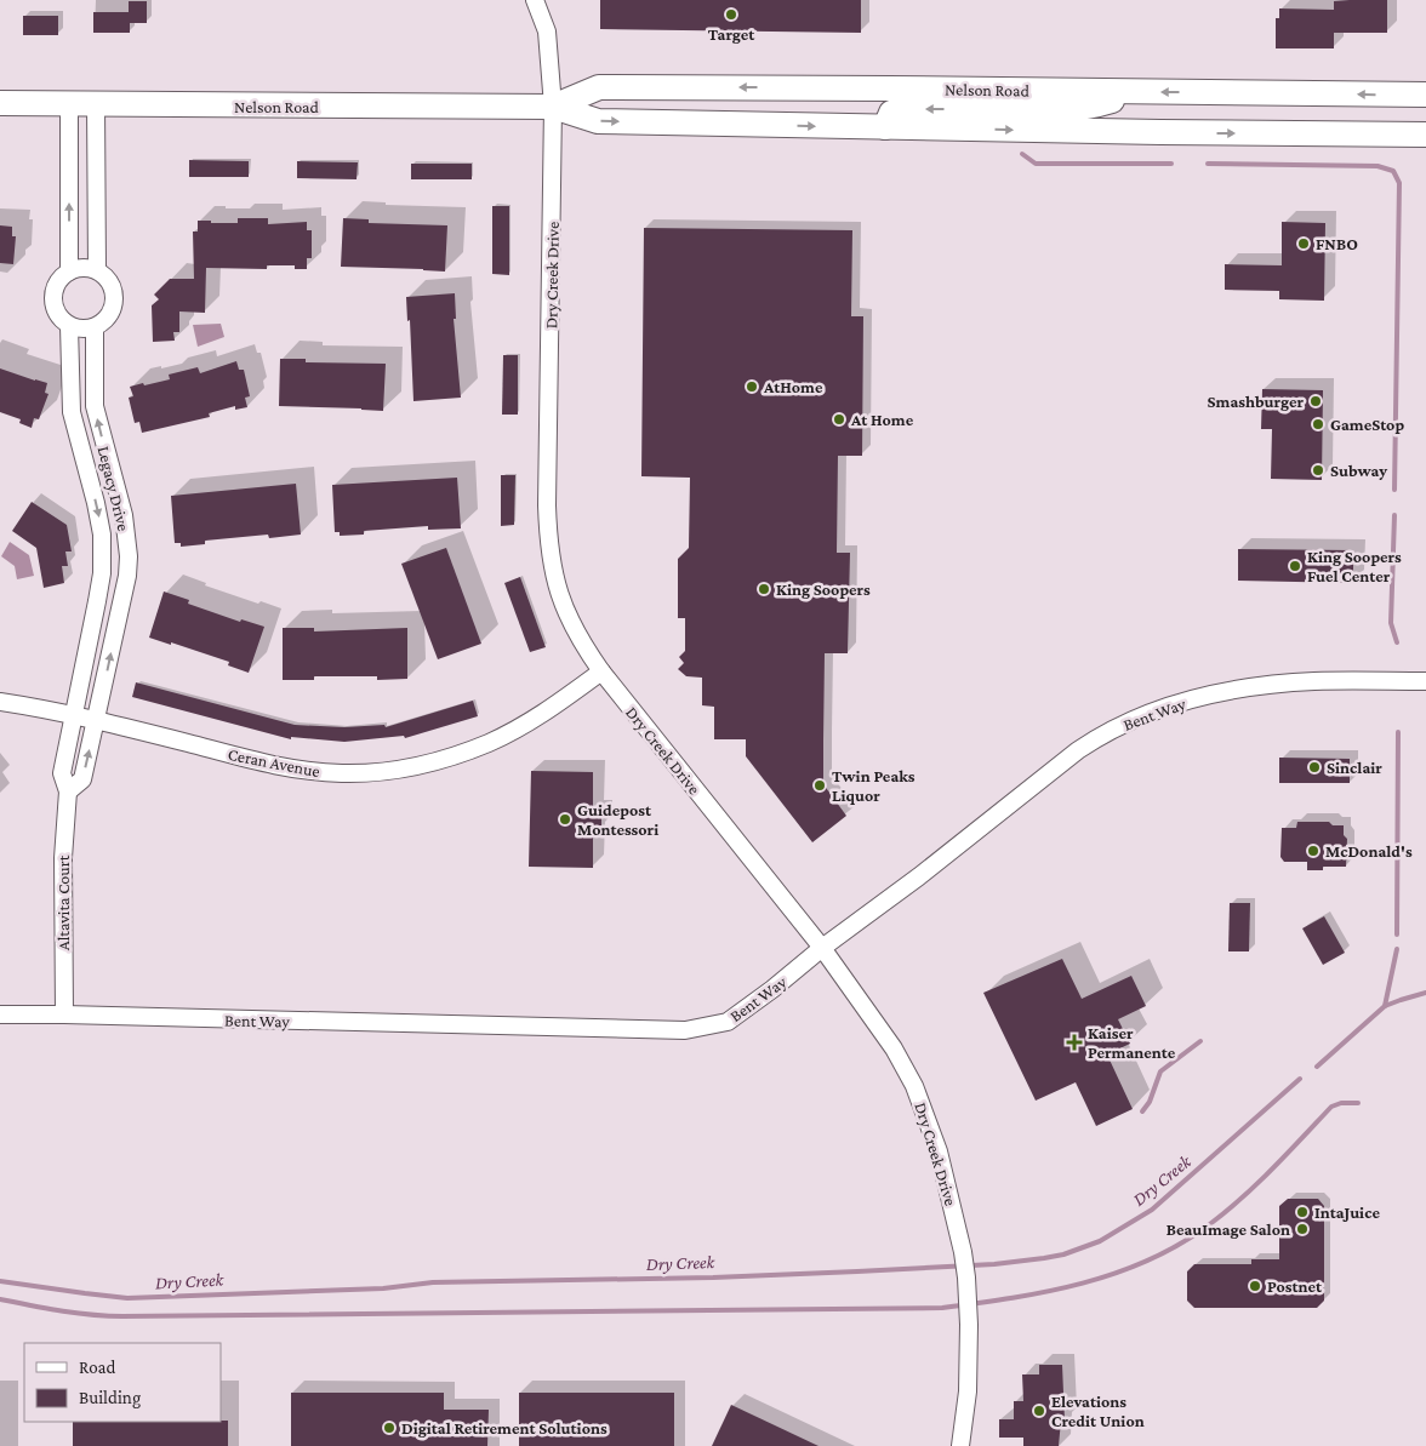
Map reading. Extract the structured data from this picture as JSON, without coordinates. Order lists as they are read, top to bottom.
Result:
{
  "streets": {
    "main road": ["Nelson Road"],
    "street": [
      "Dry Creek Drive",
      "Legacy Drive",
      "Bent Way",
      "Ceran Avenue",
      "Altavita Court"
    ]
  },
  "crossings": [
    ["Nelson Road", "Dry Creek Drive"],
    ["Dry Creek Drive", "Bent Way"],
    ["Dry Creek Drive", "Ceran Avenue"],
    ["Legacy Drive", "Ceran Avenue"],
    ["Legacy Drive", "Altavita Court"],
    ["Bent Way", "Altavita Court"],
    ["Ceran Avenue", "Altavita Court"]
  ],
  "water": ["Dry Creek"],
  "places": {
    "other": [
      "Target",
      "FNBO",
      "AtHome",
      "Smashburger",
      "At Home",
      "GameStop",
      "Subway",
      "King Soopers Fuel Center",
      "King Soopers",
      "Sinclair",
      "Twin Peaks Liquor",
      "Guidepost Montessori",
      "McDonald's",
      "IntaJuice",
      "BeauImage Salon",
      "Postnet",
      "Elevations Credit Union",
      "Digital Retirement Solutions"
    ],
    "health": ["Kaiser Permanente"]
  },
  "legend": ["Road", "Building"]
}
